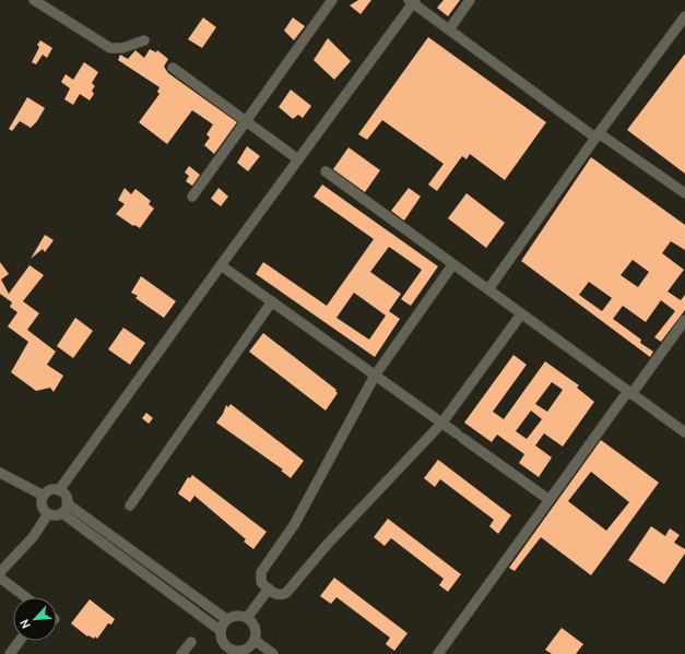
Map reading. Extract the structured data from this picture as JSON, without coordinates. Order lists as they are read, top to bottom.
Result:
{
  "north": "bottom left"
}
